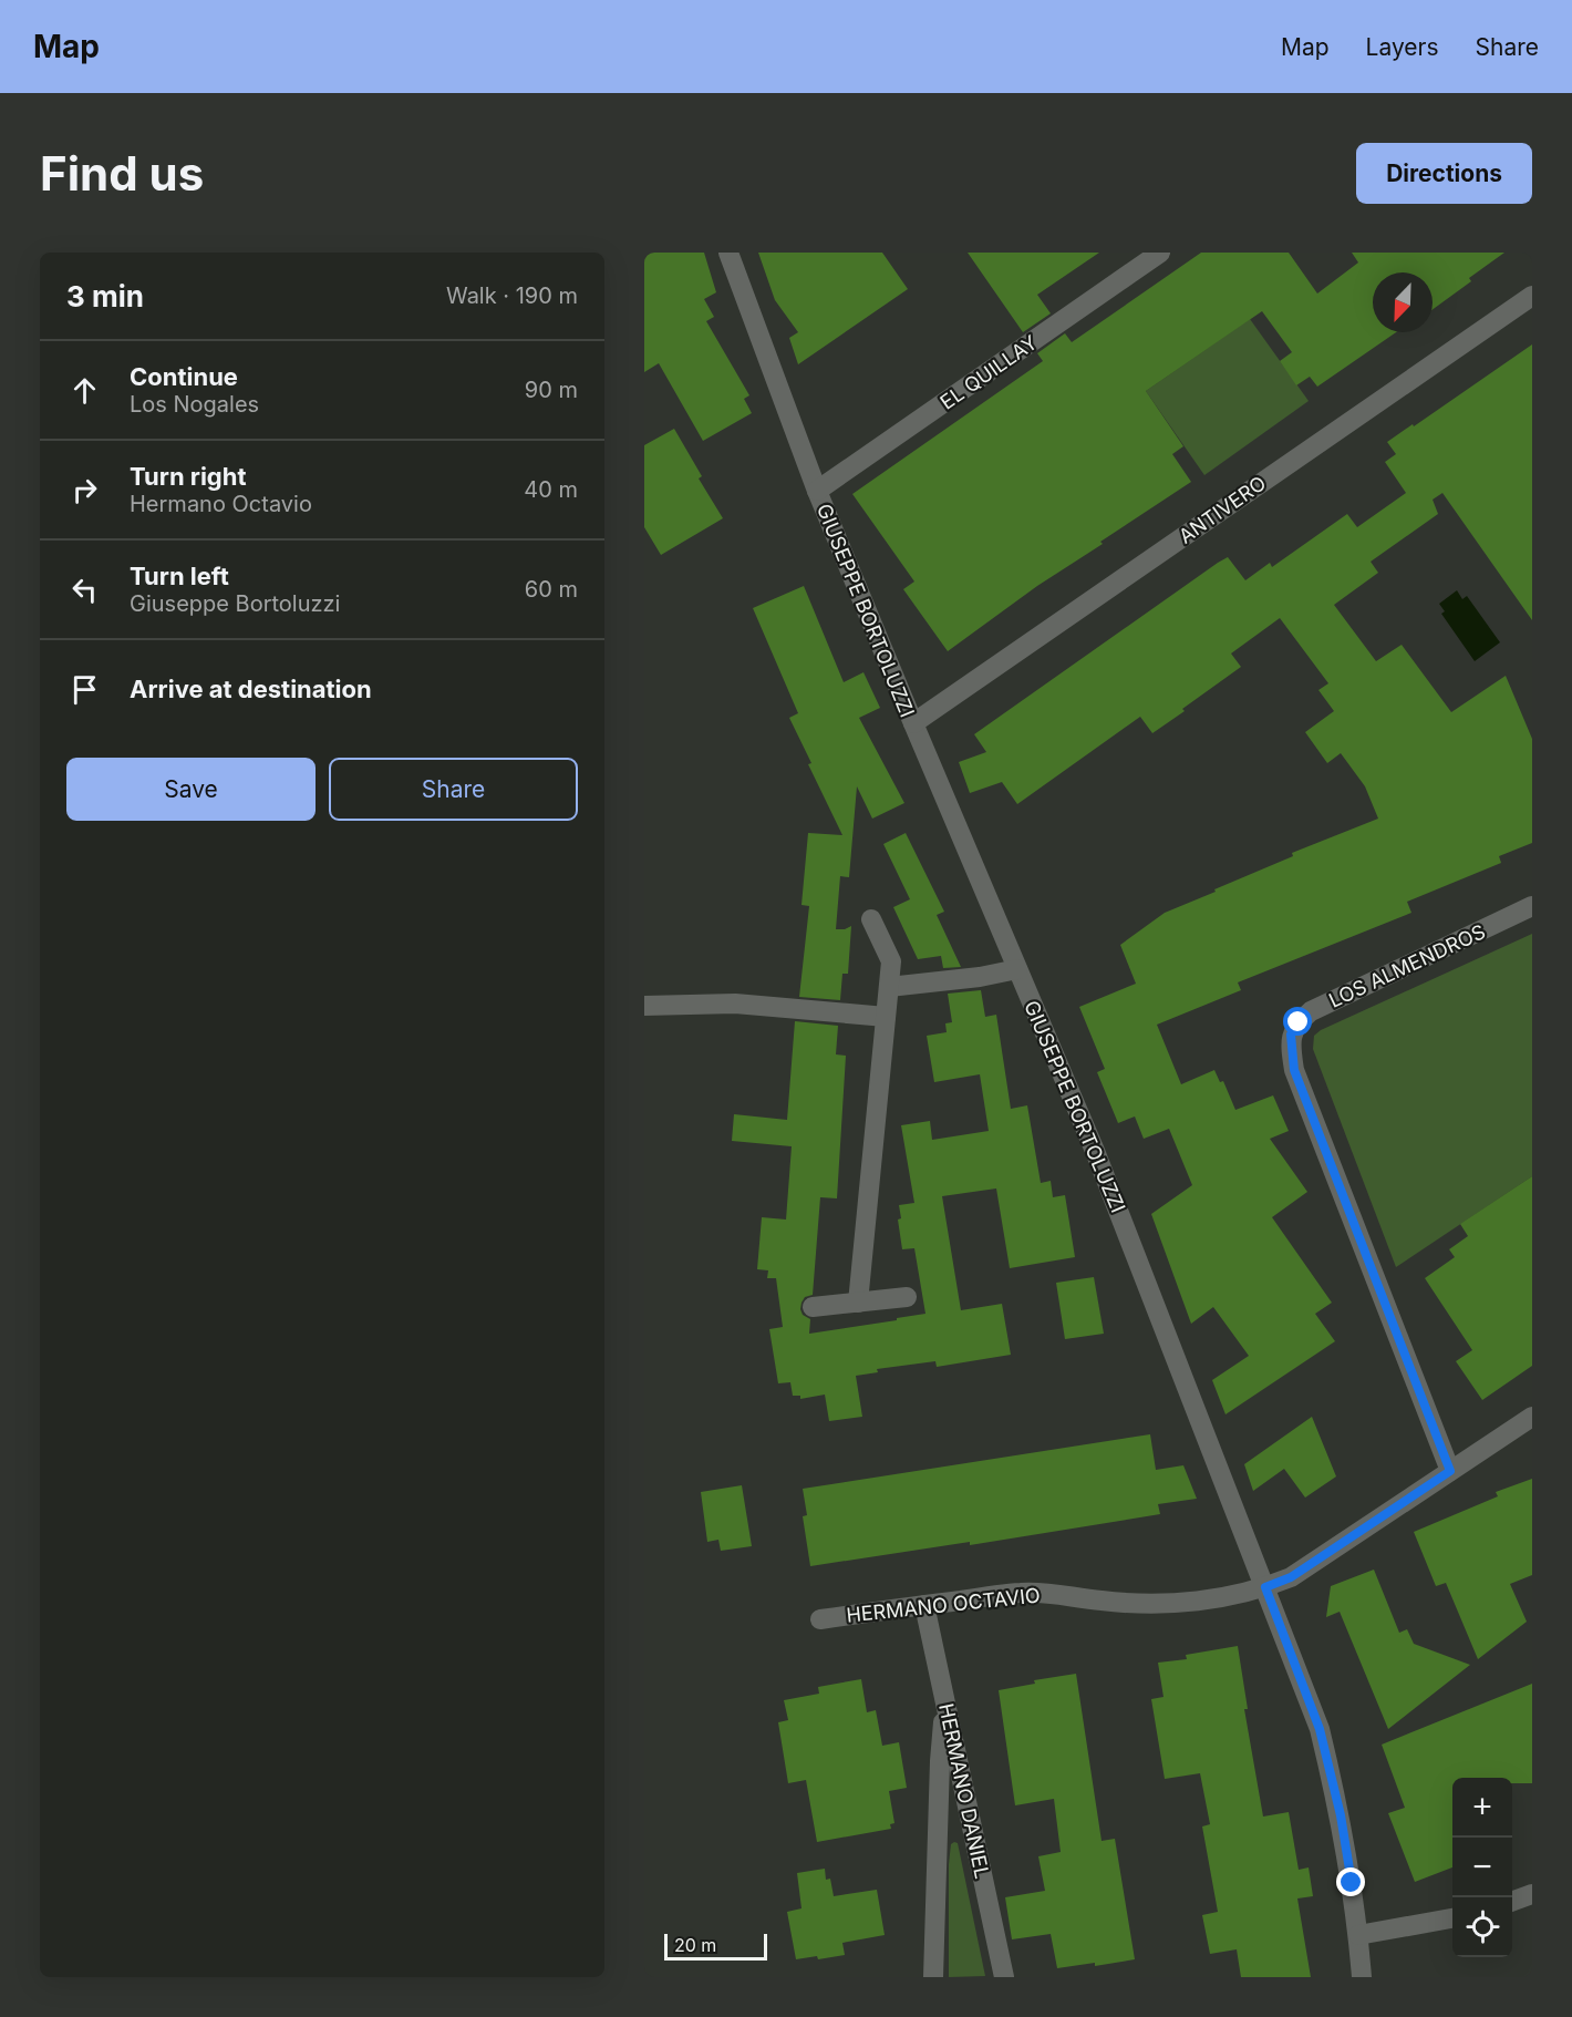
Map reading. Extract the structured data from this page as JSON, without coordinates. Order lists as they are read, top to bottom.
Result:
{
  "streets": {
    "street": [
      "EL QUILLAY",
      "ANTIVERO",
      "GIUSEPPE BORTOLUZZI",
      "LOS ALMENDROS",
      "HERMANO OCTAVIO",
      "HERMANO DANIEL"
    ]
  },
  "crossings": [
    ["EL QUILLAY", "GIUSEPPE BORTOLUZZI"],
    ["ANTIVERO", "GIUSEPPE BORTOLUZZI"],
    ["GIUSEPPE BORTOLUZZI", "HERMANO OCTAVIO"],
    ["LOS ALMENDROS", "HERMANO OCTAVIO"],
    ["HERMANO OCTAVIO", "HERMANO DANIEL"]
  ],
  "scale_bar": "20 m",
  "north": "bottom left",
  "page": {
    "header": "Map",
    "nav": ["Map", "Layers", "Share"],
    "buttons": [
      "Directions",
      ["Save", "Share"]
    ],
    "title": "Find us",
    "heading": ["3 min", "Walk · 190 m"],
    "list": [
      ["Continue", "Los Nogales", "90 m"],
      ["Turn right", "Hermano Octavio", "40 m"],
      ["Turn left", "Giuseppe Bortoluzzi", "60 m"],
      "Arrive at destination"
    ],
    "map_buttons": ["+", "−"],
    "scale": "20 m"
  }
}
